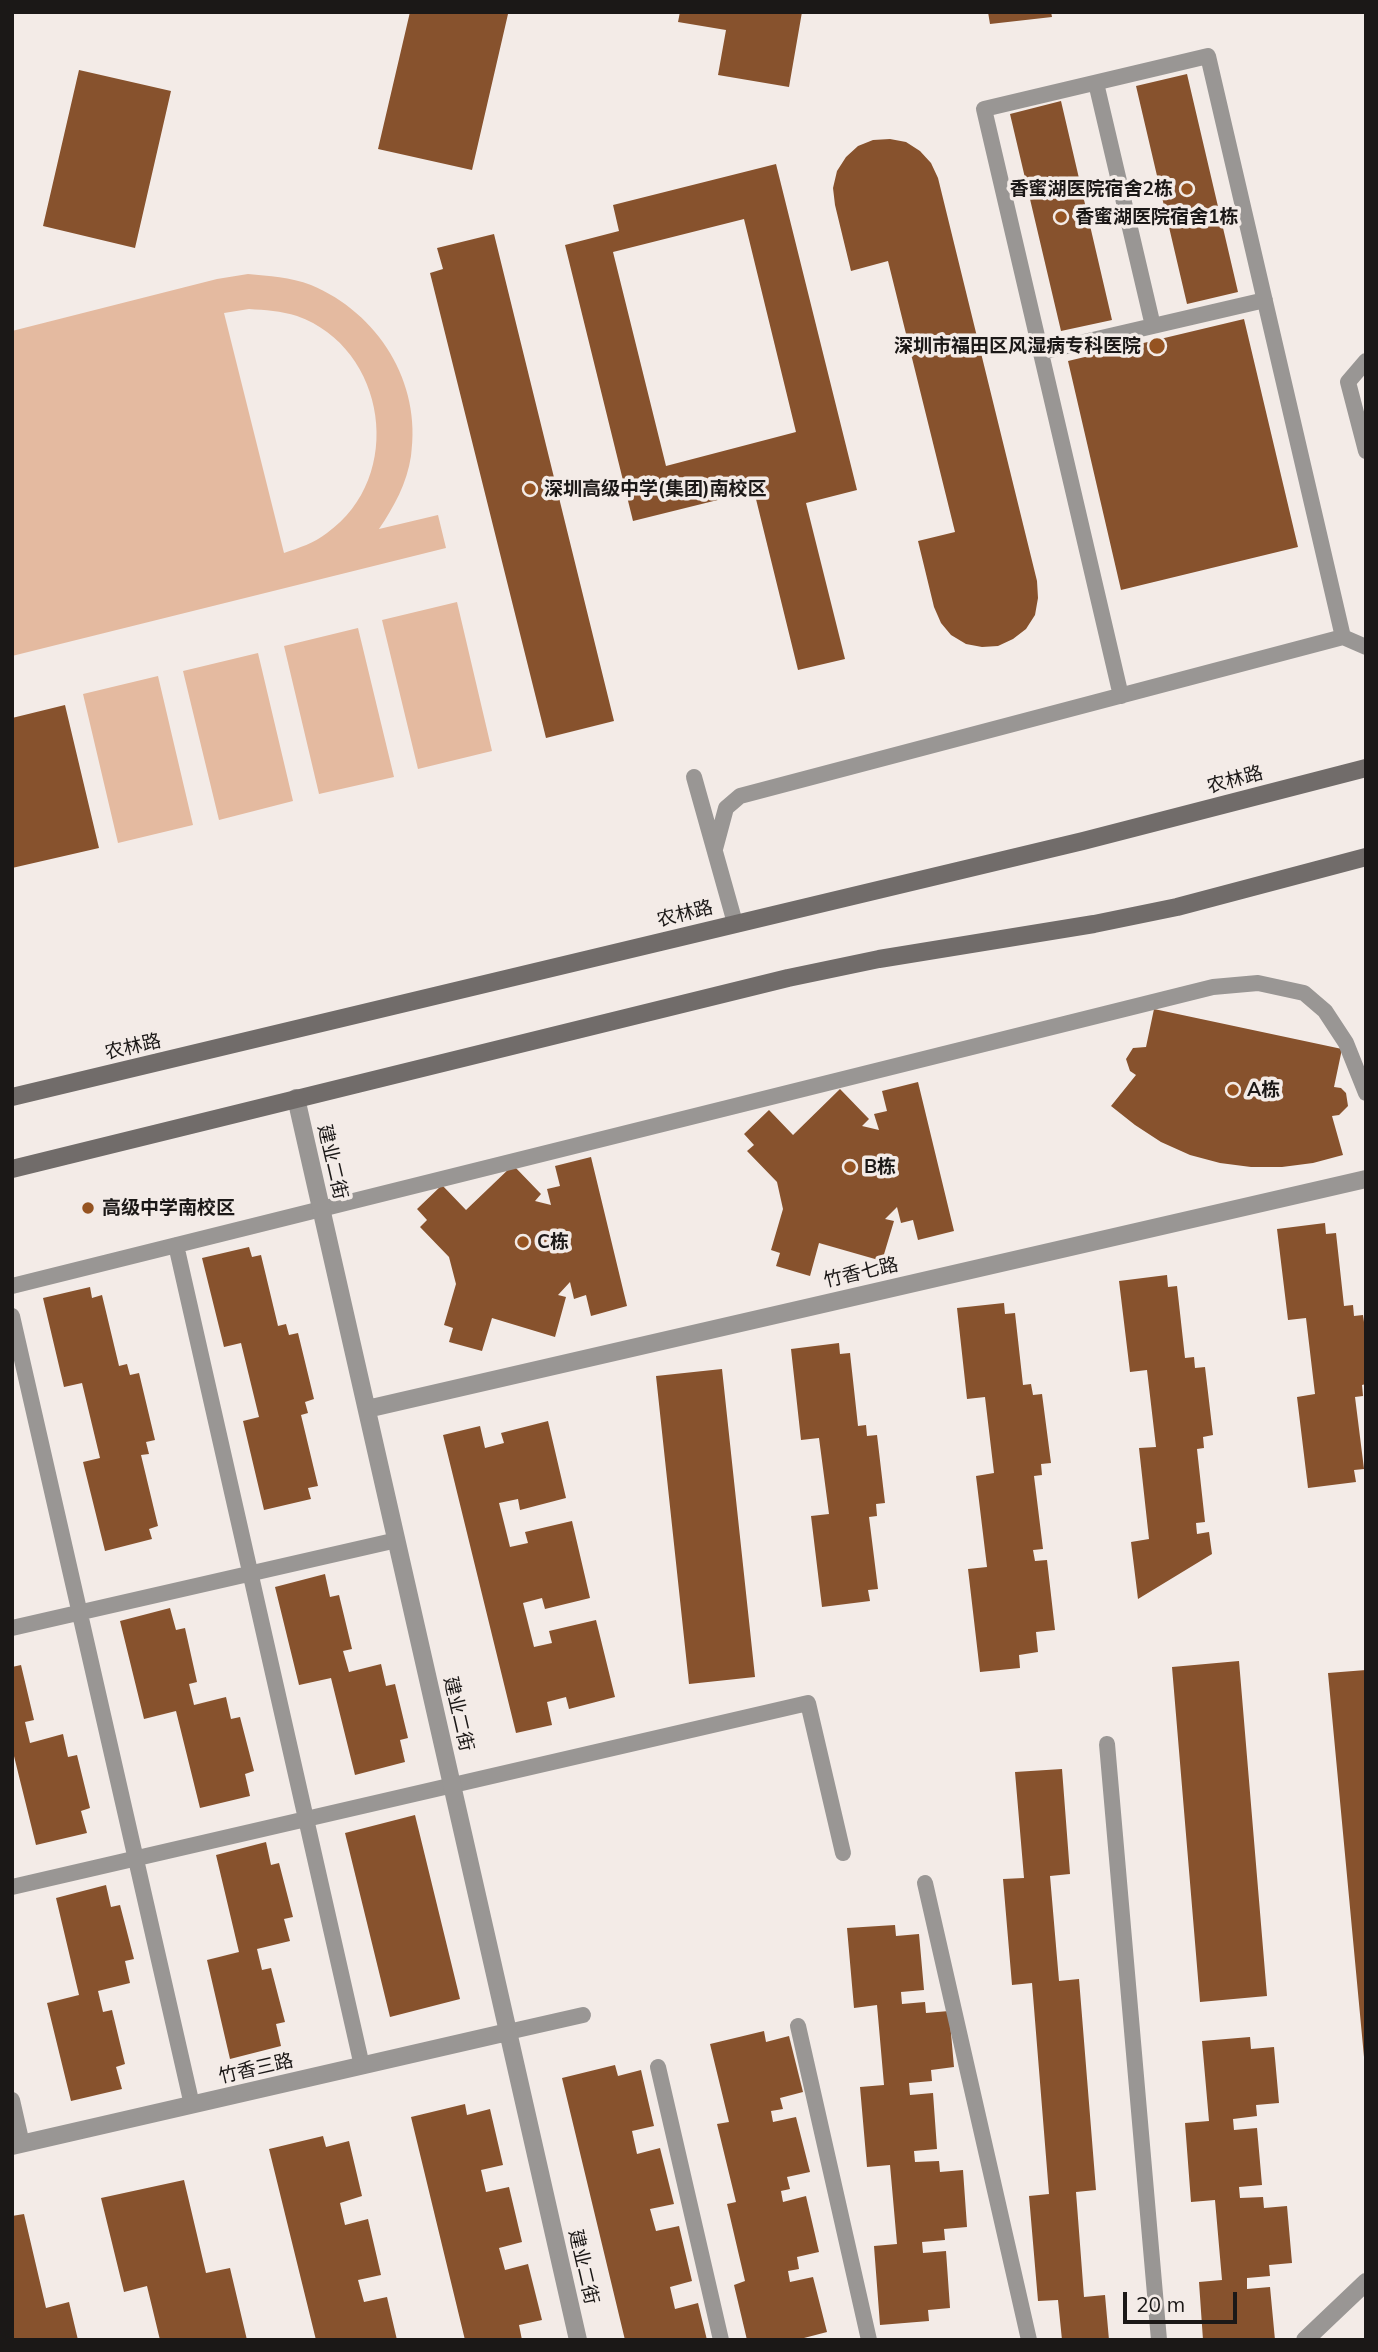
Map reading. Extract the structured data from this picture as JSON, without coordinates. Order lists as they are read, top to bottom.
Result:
{
  "streets": {
    "main road": ["农林路"],
    "street": ["建业二街", "竹香七路", "竹香三路"]
  },
  "crossings": [
    ["建业二街", "竹香七路"],
    ["建业二街", "竹香三路"]
  ],
  "places": [
    "香蜜湖医院宿舍2栋",
    "香蜜湖医院宿舍1栋",
    "深圳市福田区风湿病专科医院",
    "深圳高级中学(集团)南校区",
    "A栋",
    "B栋",
    "高级中学南校区",
    "C栋"
  ],
  "scale_bar": "20 m"
}
